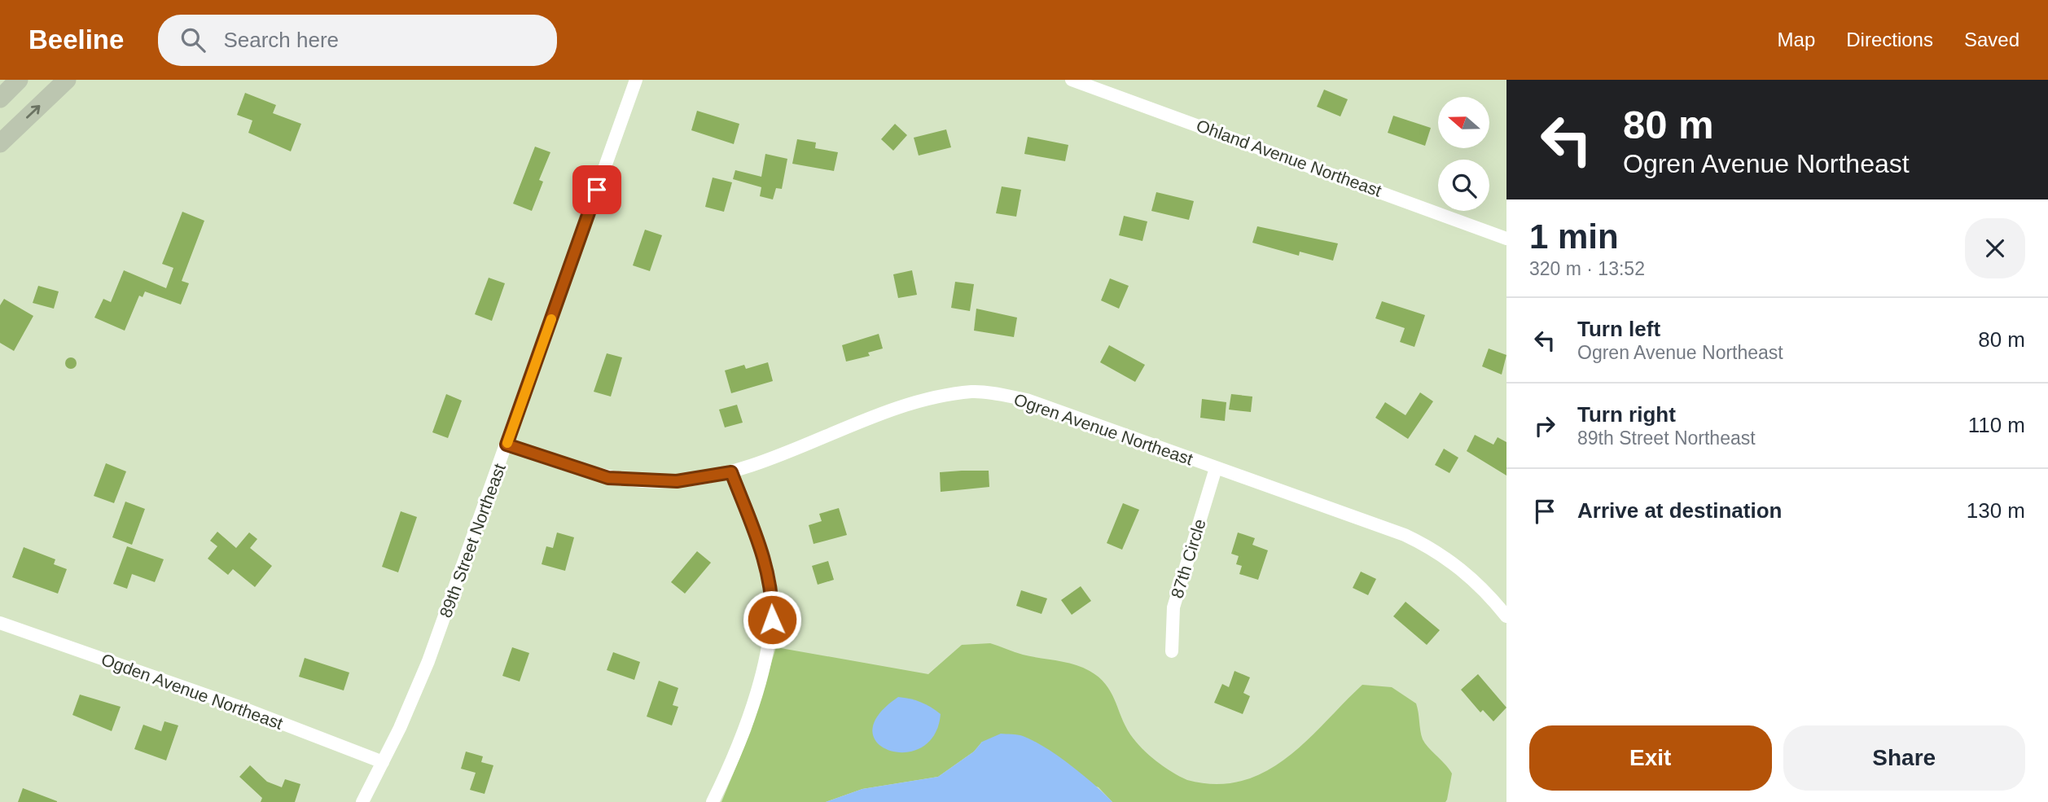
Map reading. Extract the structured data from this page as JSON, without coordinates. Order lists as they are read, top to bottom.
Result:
{
  "streets": {
    "street": [
      "Ohland Avenue Northeast",
      "Ogren Avenue Northeast",
      "89th Street Northeast",
      "87th Circle",
      "Ogden Avenue Northeast"
    ]
  },
  "crossings": [
    ["Ogren Avenue Northeast", "89th Street Northeast"],
    ["Ogren Avenue Northeast", "87th Circle"],
    ["89th Street Northeast", "Ogden Avenue Northeast"]
  ],
  "north": "left",
  "page": {
    "header": "Beeline",
    "search": "Search here",
    "nav": ["Map", "Directions", "Saved"],
    "turn": ["80 m", "Ogren Avenue Northeast"],
    "heading": ["1 min", "320 m · 13:52"],
    "list": [
      {
        "name": "Turn left",
        "note": "Ogren Avenue Northeast",
        "value": "80 m"
      },
      {
        "name": "Turn right",
        "note": "89th Street Northeast",
        "value": "110 m"
      },
      {
        "name": "Arrive at destination",
        "value": "130 m"
      }
    ],
    "buttons": ["Exit", "Share"]
  }
}
